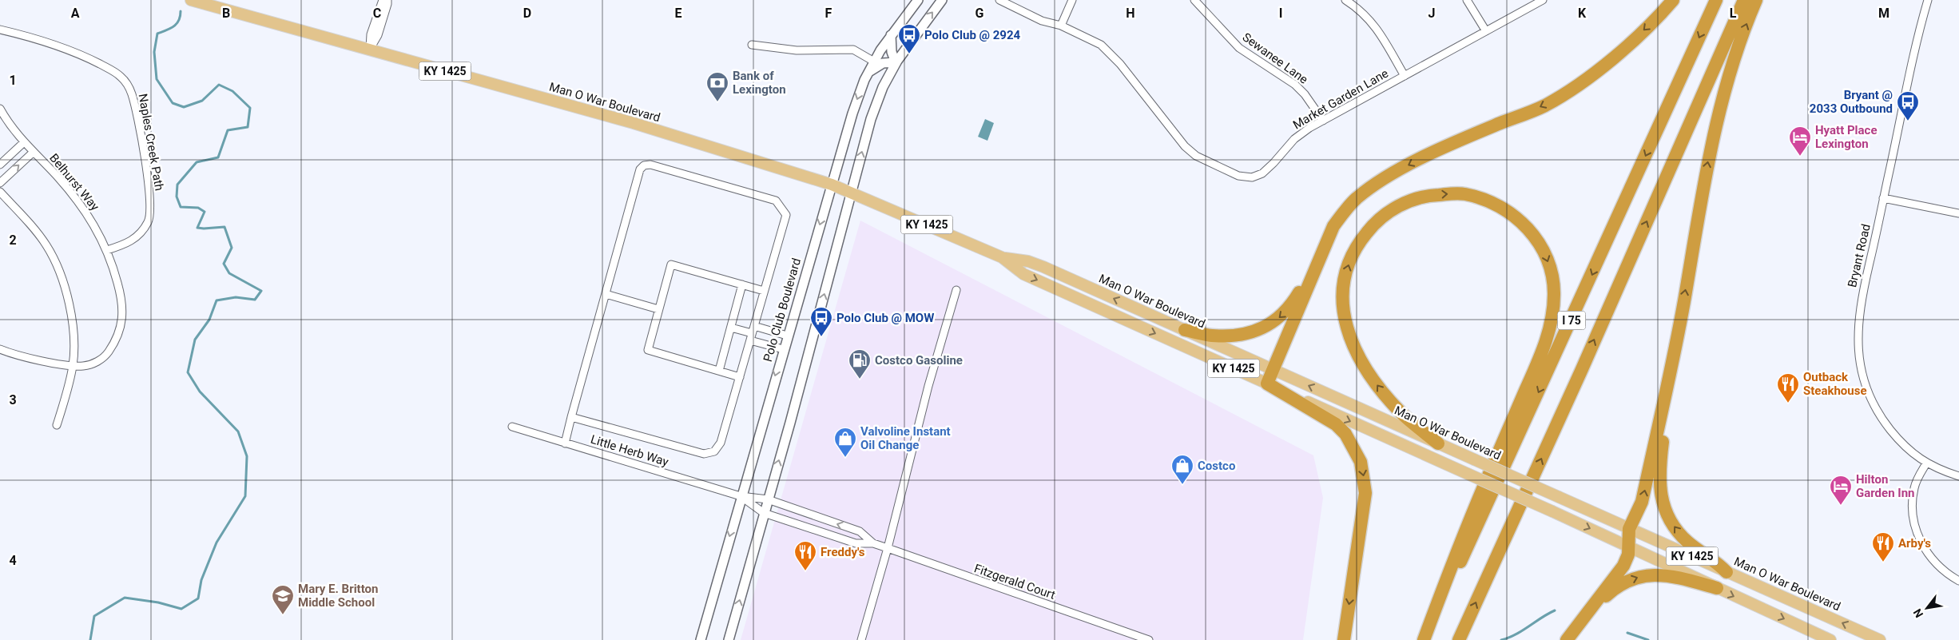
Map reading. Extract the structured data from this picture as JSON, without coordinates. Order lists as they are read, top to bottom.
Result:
{
  "streets": {
    "highway": ["I 75"],
    "main road": ["KY 1425", "Man O War Boulevard"],
    "street": [
      "Sewanee Lane",
      "Market Garden Lane",
      "Naples Creek Path",
      "Belhurst Way",
      "Bryant Road",
      "Polo Club Boulevard",
      "Little Herb Way",
      "Fitzgerald Court"
    ]
  },
  "crossings": [
    ["Sewanee Lane", "Market Garden Lane"],
    ["Man O War Boulevard", "Polo Club Boulevard"],
    ["Naples Creek Path", "Belhurst Way"],
    ["Polo Club Boulevard", "Little Herb Way"],
    ["Polo Club Boulevard", "Fitzgerald Court"],
    ["Little Herb Way", "Fitzgerald Court"]
  ],
  "places": {
    "bus stop": ["Polo Club @ 2924", "Bryant @ 2033 Outbound", "Polo Club @ MOW"],
    "bank": ["Bank of Lexington"],
    "hotel": ["Hyatt Place Lexington", "Hilton Garden Inn"],
    "fuel station": ["Costco Gasoline"],
    "restaurant": ["Outback Steakhouse", "Arby's", "Freddy's"],
    "shop": ["Valvoline Instant Oil Change", "Costco"],
    "school or university": ["Mary E. Britton Middle School"]
  },
  "north": "bottom left",
  "grid": {
    "columns": [
      "A",
      "B",
      "C",
      "D",
      "E",
      "F",
      "G",
      "H",
      "I",
      "J",
      "K",
      "L",
      "M"
    ],
    "rows": [
      "1",
      "2",
      "3",
      "4"
    ]
  }
}
